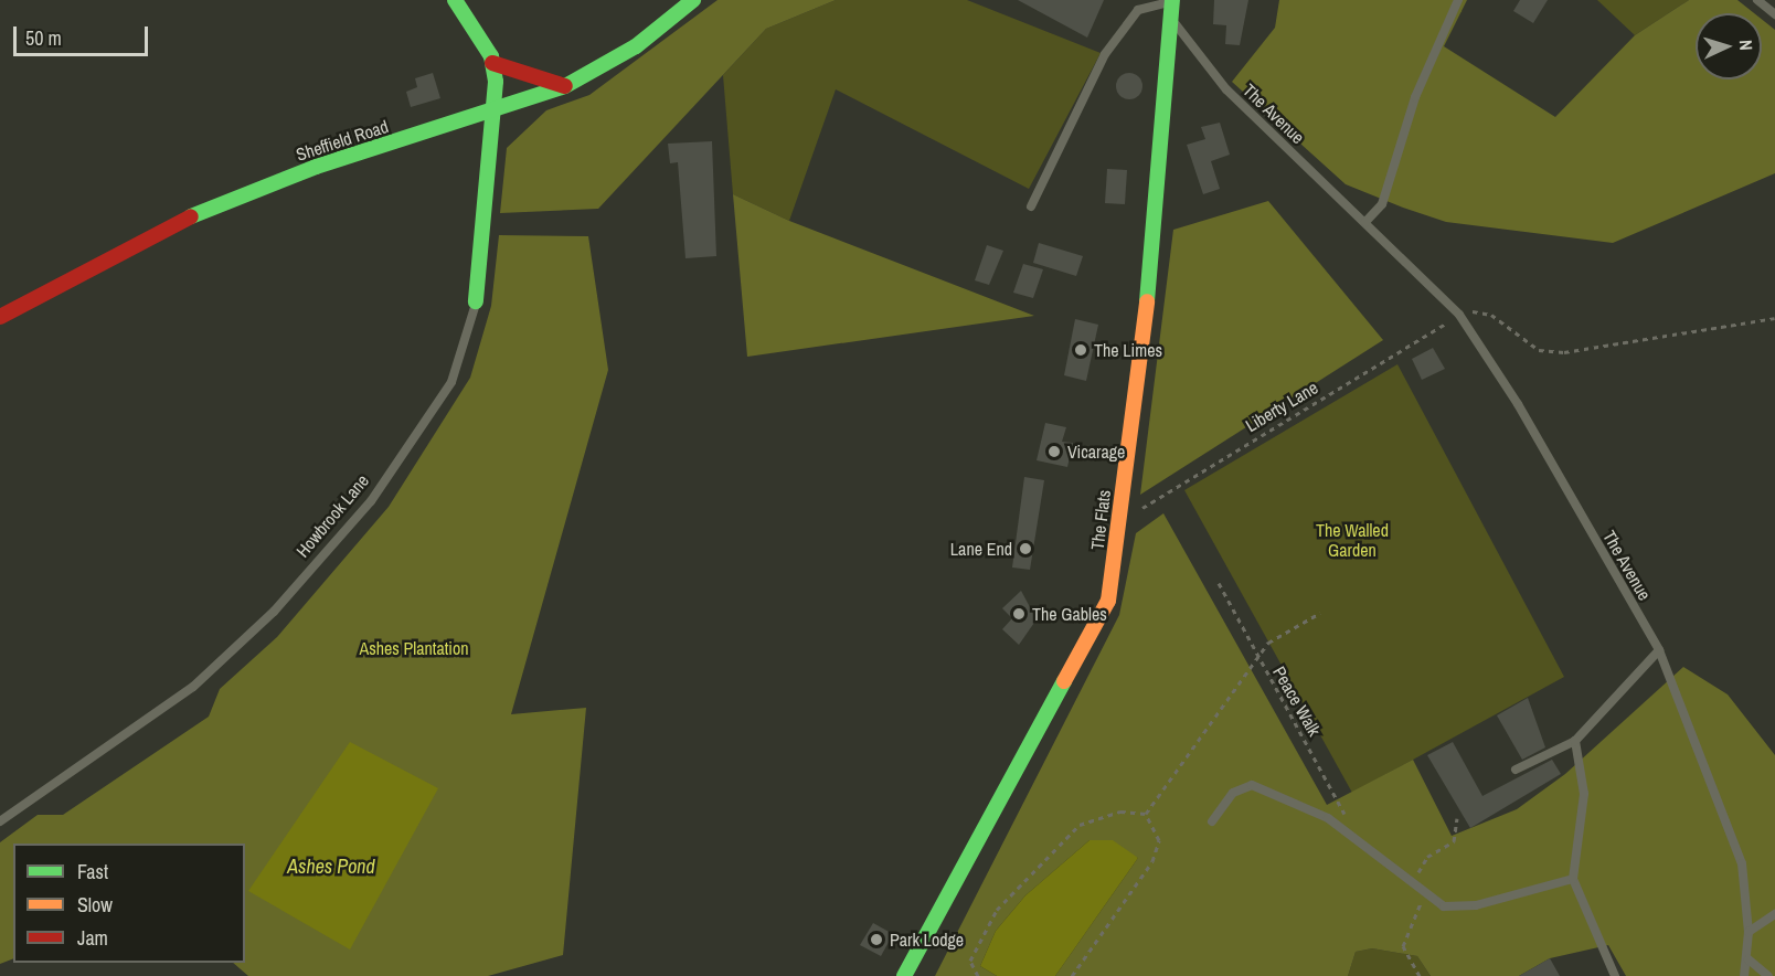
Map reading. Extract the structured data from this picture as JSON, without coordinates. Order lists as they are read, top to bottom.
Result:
{
  "streets": {
    "main road": ["Sheffield Road", "Howbrook Lane", "The Flats"],
    "lane": ["The Avenue"],
    "path": ["Liberty Lane", "Peace Walk"]
  },
  "crossings": [
    ["The Avenue", "Liberty Lane"],
    ["The Avenue", "The Flats"],
    ["Sheffield Road", "Howbrook Lane"],
    ["Liberty Lane", "The Flats"]
  ],
  "water": ["Ashes Pond"],
  "parks": ["The Walled Garden", "Ashes Plantation"],
  "places": [
    "The Limes",
    "Vicarage",
    "Lane End",
    "The Gables",
    "Park Lodge"
  ],
  "legend": ["Fast", "Slow", "Jam"],
  "scale_bar": "50 m",
  "north": "right"
}
